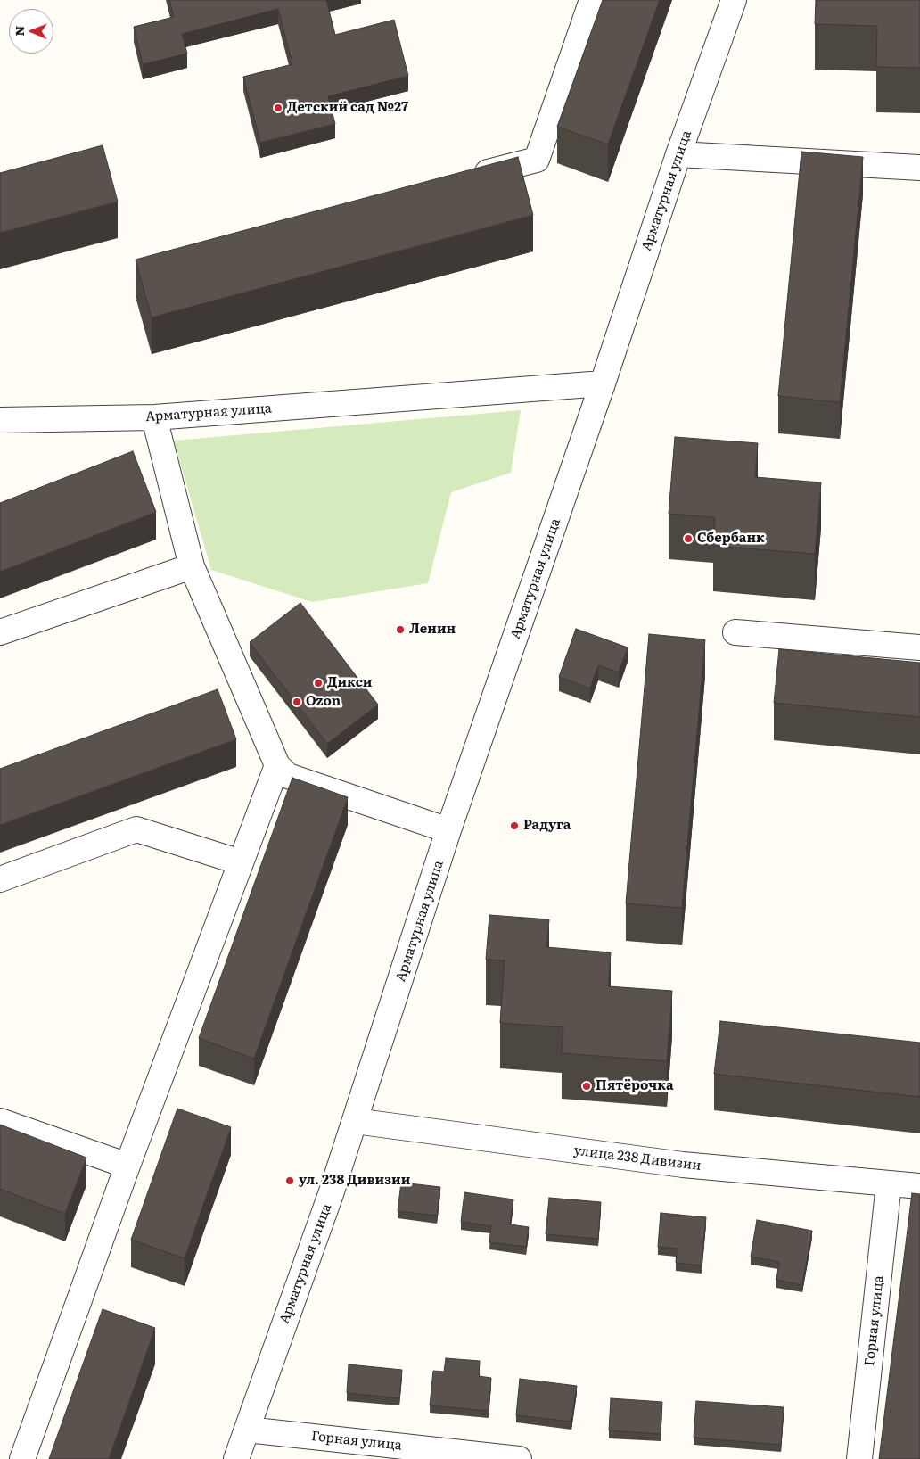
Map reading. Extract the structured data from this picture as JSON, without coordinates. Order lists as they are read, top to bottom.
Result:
{
  "streets": {
    "street": ["Арматурная улица", "улица 238 Дивизии", "Горная улица"]
  },
  "crossings": [
    ["Арматурная улица", "улица 238 Дивизии"],
    ["Арматурная улица", "Горная улица"],
    ["улица 238 Дивизии", "Горная улица"]
  ],
  "places": [
    "Детский сад №27",
    "Сбербанк",
    "Ленин",
    "Дикси",
    "Ozon",
    "Радуга",
    "Пятёрочка",
    "ул. 238 Дивизии"
  ],
  "north": "left"
}
